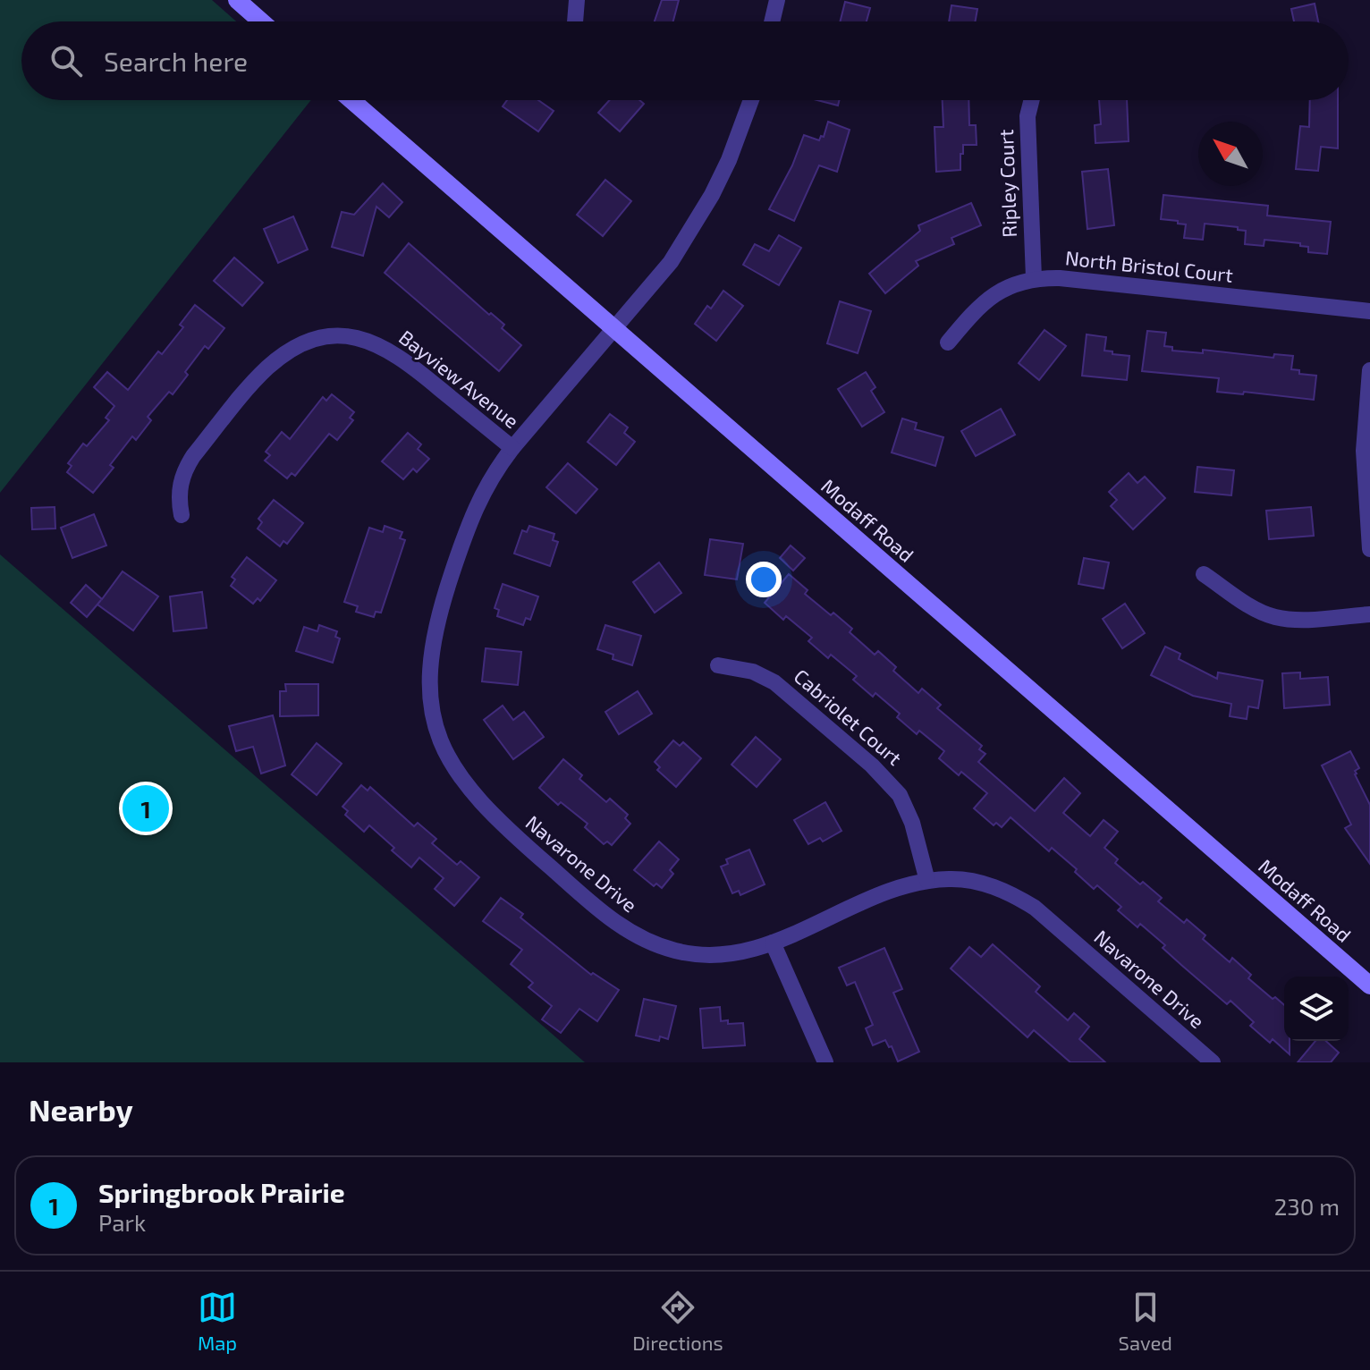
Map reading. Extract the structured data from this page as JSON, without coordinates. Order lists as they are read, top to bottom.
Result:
{
  "streets": {
    "street": [
      "Ripley Court",
      "North Bristol Court",
      "Bayview Avenue",
      "Modaff Road",
      "Cabriolet Court",
      "Navarone Drive"
    ]
  },
  "crossings": [
    ["Ripley Court", "North Bristol Court"],
    ["Bayview Avenue", "Navarone Drive"],
    ["Modaff Road", "Navarone Drive"],
    ["Cabriolet Court", "Navarone Drive"]
  ],
  "north": "top left",
  "page": {
    "search": "Search here",
    "pins": "1",
    "heading": "Nearby",
    "list": [
      {
        "mark": "1",
        "name": "Springbrook Prairie",
        "note": "Park",
        "value": "230 m"
      }
    ],
    "nav": ["Map", "Directions", "Saved"]
  }
}
